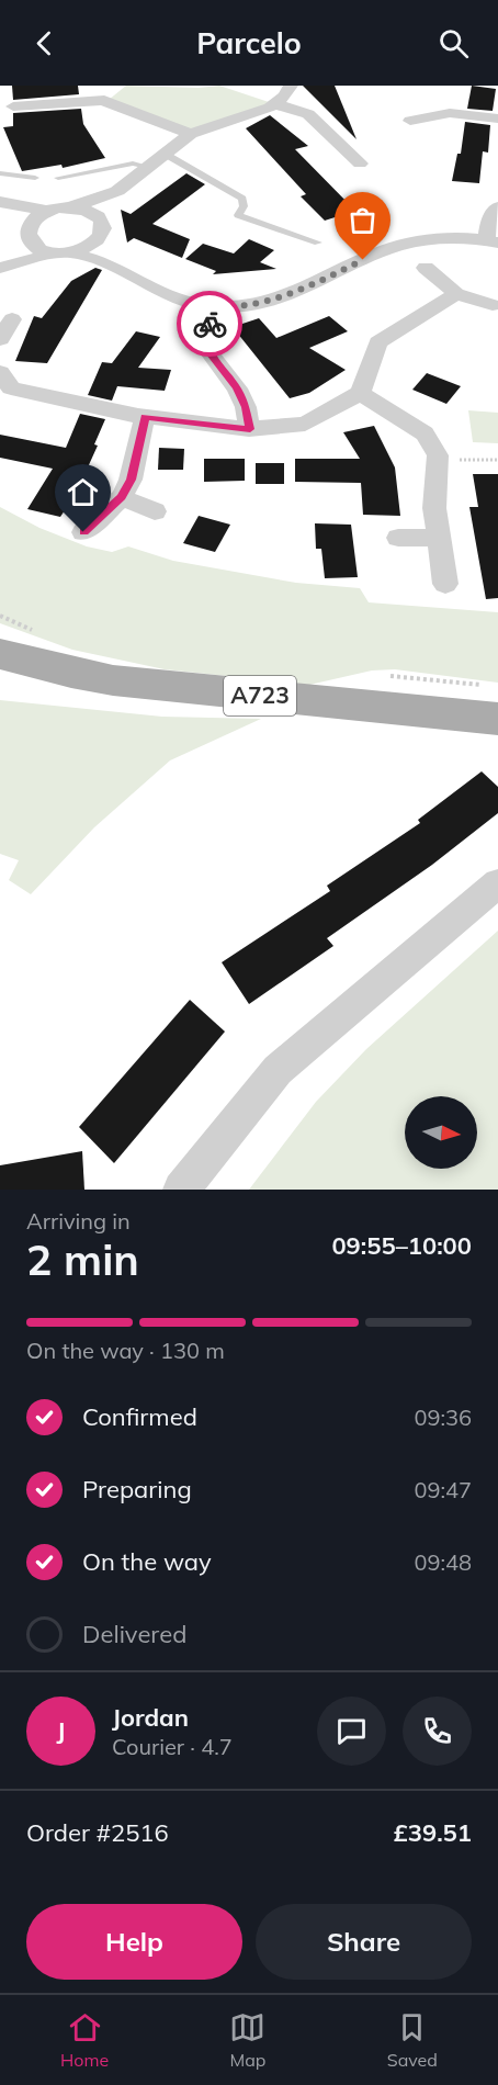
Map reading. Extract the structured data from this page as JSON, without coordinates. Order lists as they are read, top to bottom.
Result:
{
  "streets": {
    "main road": ["A723"]
  },
  "north": "right",
  "page": {
    "header": "Parcelo",
    "heading": ["2 min", "Arriving in", "09:55–10:00"],
    "panel": [
      "Jordan",
      "Courier · 4.7",
      "Order #2516",
      "£39.51"
    ],
    "bar": "On the way · 130 m",
    "list": [
      ["Confirmed", "09:36"],
      ["Preparing", "09:47"],
      ["On the way", "09:48"],
      "Delivered"
    ],
    "round": "J",
    "buttons": ["Help", "Share"],
    "tabs": ["Home", "Map", "Saved"]
  }
}
